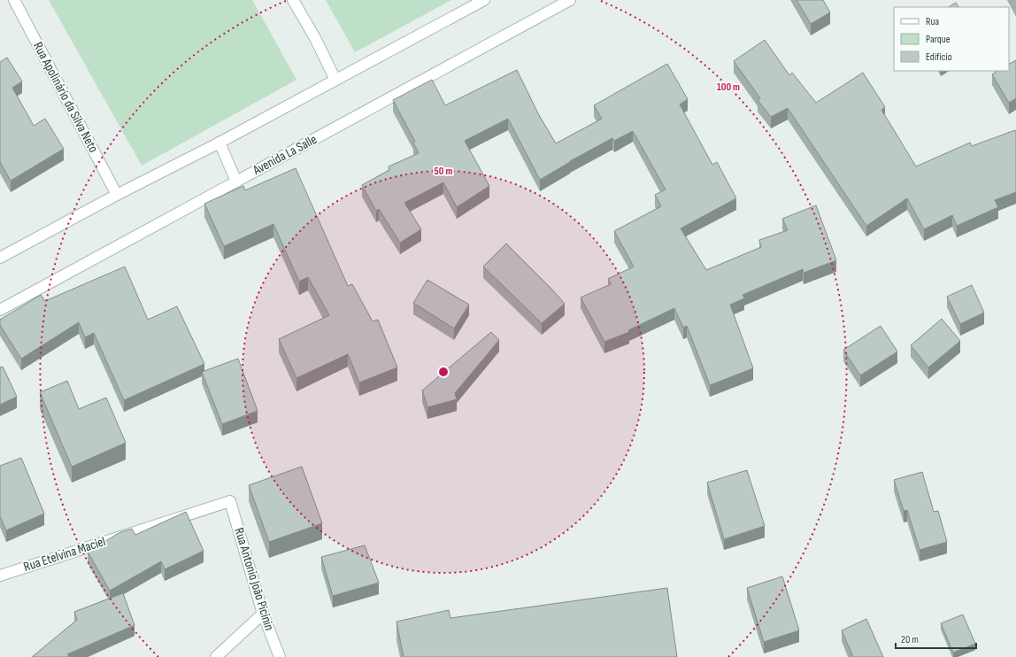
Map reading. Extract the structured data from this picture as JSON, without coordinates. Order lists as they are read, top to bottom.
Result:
{
  "streets": {
    "main road": [
      "Rua Apolinário da Silva Neto",
      "Avenida La Salle",
      "Rua Etelvina Maciel",
      "Rua Antonio João Picinin"
    ]
  },
  "crossings": [
    ["Rua Etelvina Maciel", "Rua Antonio João Picinin"]
  ],
  "legend": ["Rua", "Parque", "Edifício"],
  "scale_bar": "20 m",
  "rings": ["100 m", "50 m"]
}
